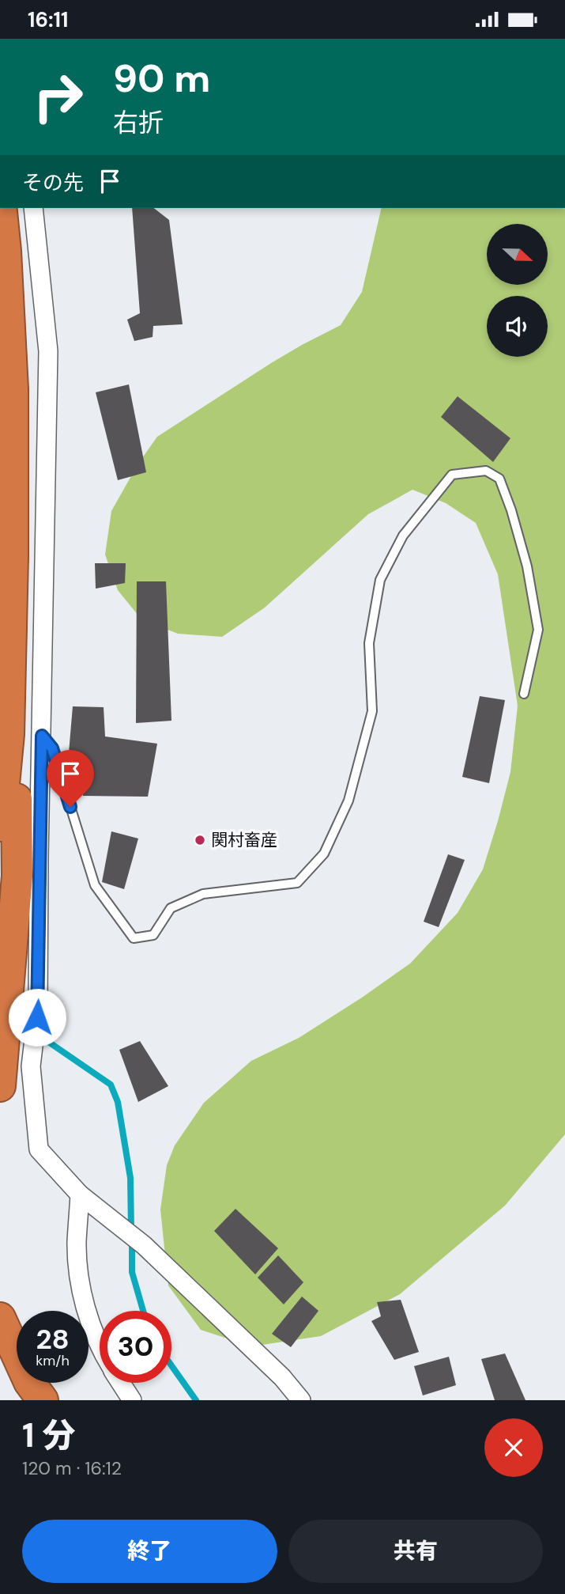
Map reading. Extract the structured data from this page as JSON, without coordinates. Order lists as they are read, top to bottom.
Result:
{
  "places": ["関村畜産"],
  "north": "right",
  "page": {
    "status": "16:11",
    "turn": ["90 m", "右折"],
    "then": "その先",
    "speed": "28 km/h",
    "limit": "30",
    "heading": ["1 分", "120 m · 16:12"],
    "buttons": ["終了", "共有"]
  }
}
